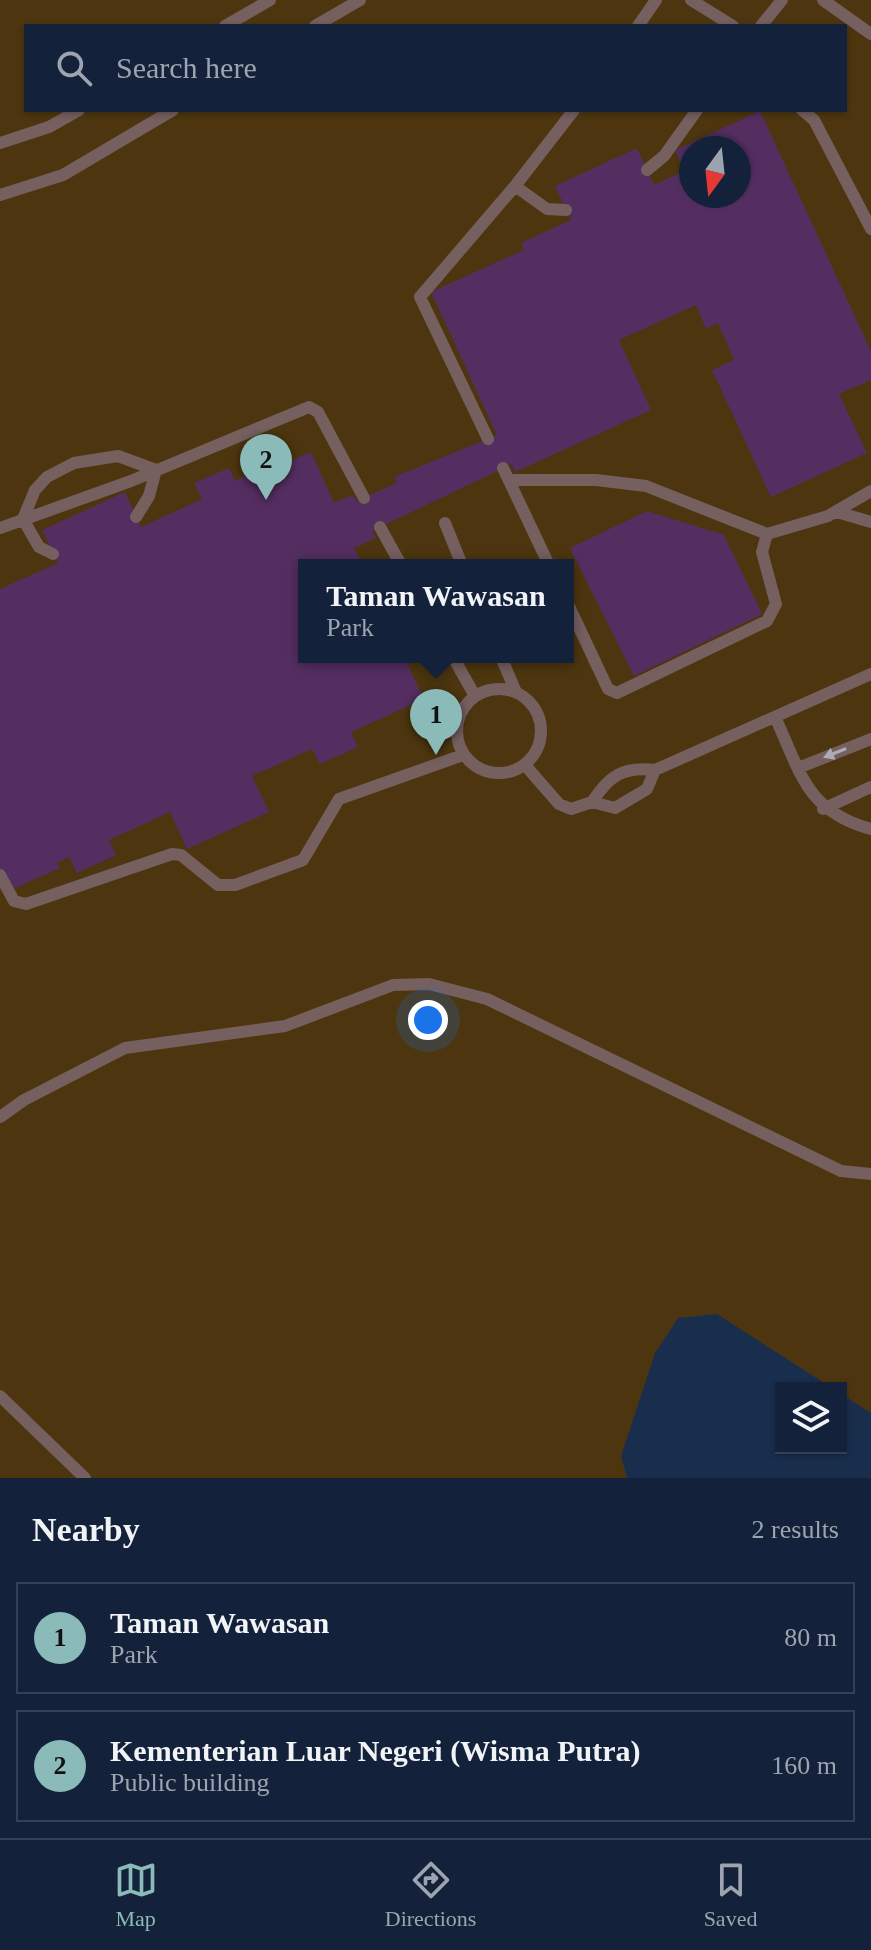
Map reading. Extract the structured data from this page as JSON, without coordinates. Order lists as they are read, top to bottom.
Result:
{
  "north": "bottom",
  "page": {
    "search": "Search here",
    "pins": ["2", "1"],
    "popup": ["Taman Wawasan", "Park"],
    "heading": ["Nearby", "2 results"],
    "list": [
      {
        "mark": "1",
        "name": "Taman Wawasan",
        "note": "Park",
        "value": "80 m"
      },
      {
        "mark": "2",
        "name": "Kementerian Luar Negeri (Wisma Putra)",
        "note": "Public building",
        "value": "160 m"
      }
    ],
    "nav": ["Map", "Directions", "Saved"]
  }
}
